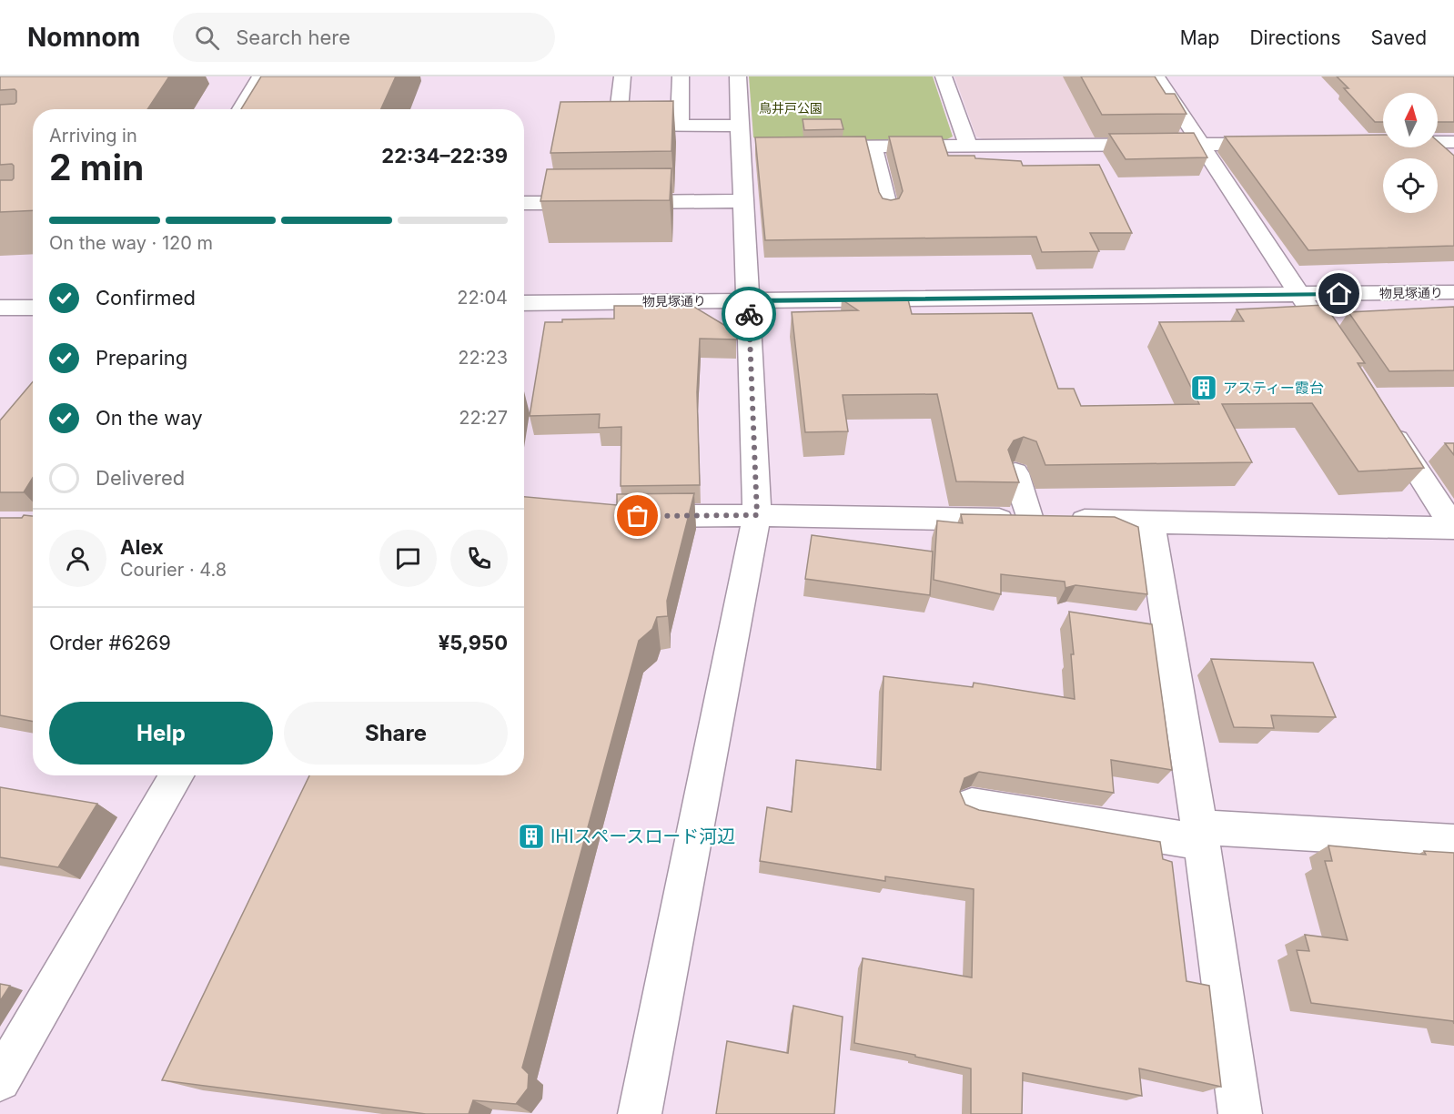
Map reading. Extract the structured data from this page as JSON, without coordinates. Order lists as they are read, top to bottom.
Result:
{
  "streets": {
    "street": ["物見塚通り"]
  },
  "parks": ["鳥井戸公園"],
  "places": {
    "building": ["アスティー霞台", "IHIスペースロード河辺"]
  },
  "north": "top",
  "page": {
    "header": "Nomnom",
    "search": "Search here",
    "nav": ["Map", "Directions", "Saved"],
    "heading": ["2 min", "Arriving in", "22:34–22:39"],
    "panel": [
      "Alex",
      "Courier · 4.8",
      "Order #6269",
      "¥5,950"
    ],
    "bar": "On the way · 120 m",
    "list": [
      ["Confirmed", "22:04"],
      ["Preparing", "22:23"],
      ["On the way", "22:27"],
      "Delivered"
    ],
    "buttons": ["Help", "Share"]
  }
}
